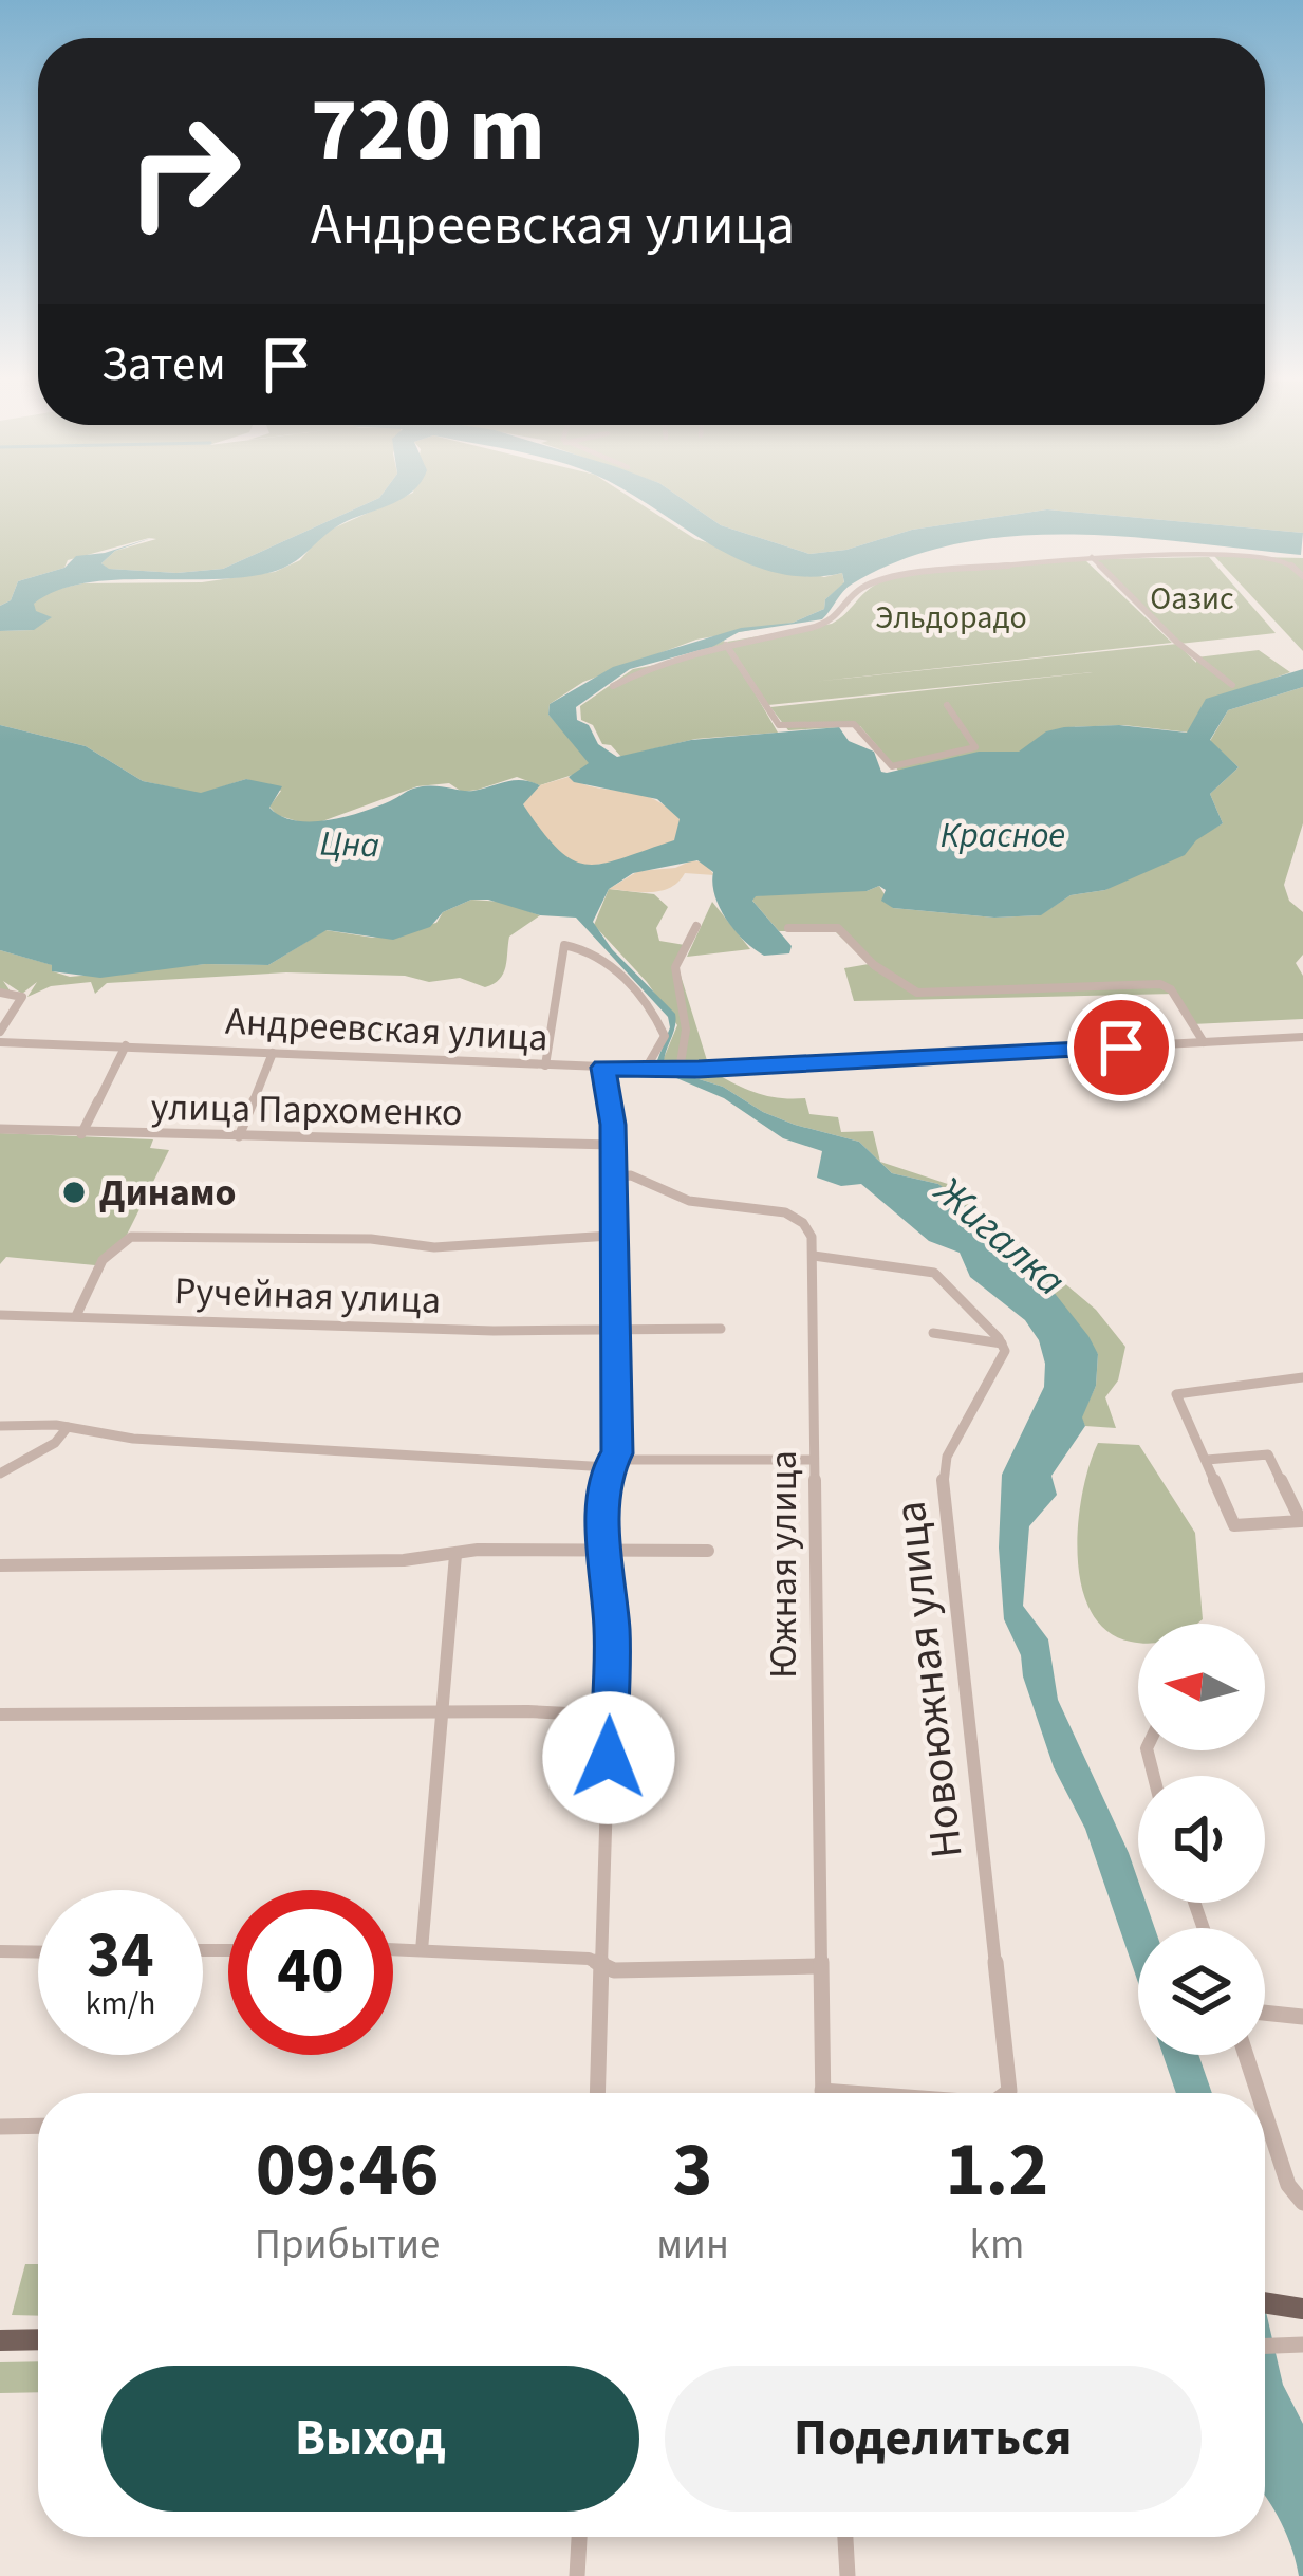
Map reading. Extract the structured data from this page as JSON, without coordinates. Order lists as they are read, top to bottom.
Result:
{
  "streets": {
    "street": [
      "Андреевская улица",
      "улица Пархоменко",
      "Ручейная улица",
      "Южная улица",
      "Новоюжная улица"
    ]
  },
  "crossings": [
    ["Южная улица", "Новоюжная улица"]
  ],
  "water": ["Красное", "Цна", "Жигалка"],
  "parks": ["Оазис", "Эльдорадо"],
  "places": ["Динамо"],
  "north": "left",
  "page": {
    "turn": ["720 m", "Андреевская улица"],
    "then": "Затем",
    "speed": "34 km/h",
    "limit": "40",
    "eta": [
      "09:46",
      "Прибытие",
      "3",
      "мин",
      "1.2",
      "km"
    ],
    "buttons": ["Выход", "Поделиться"]
  }
}
